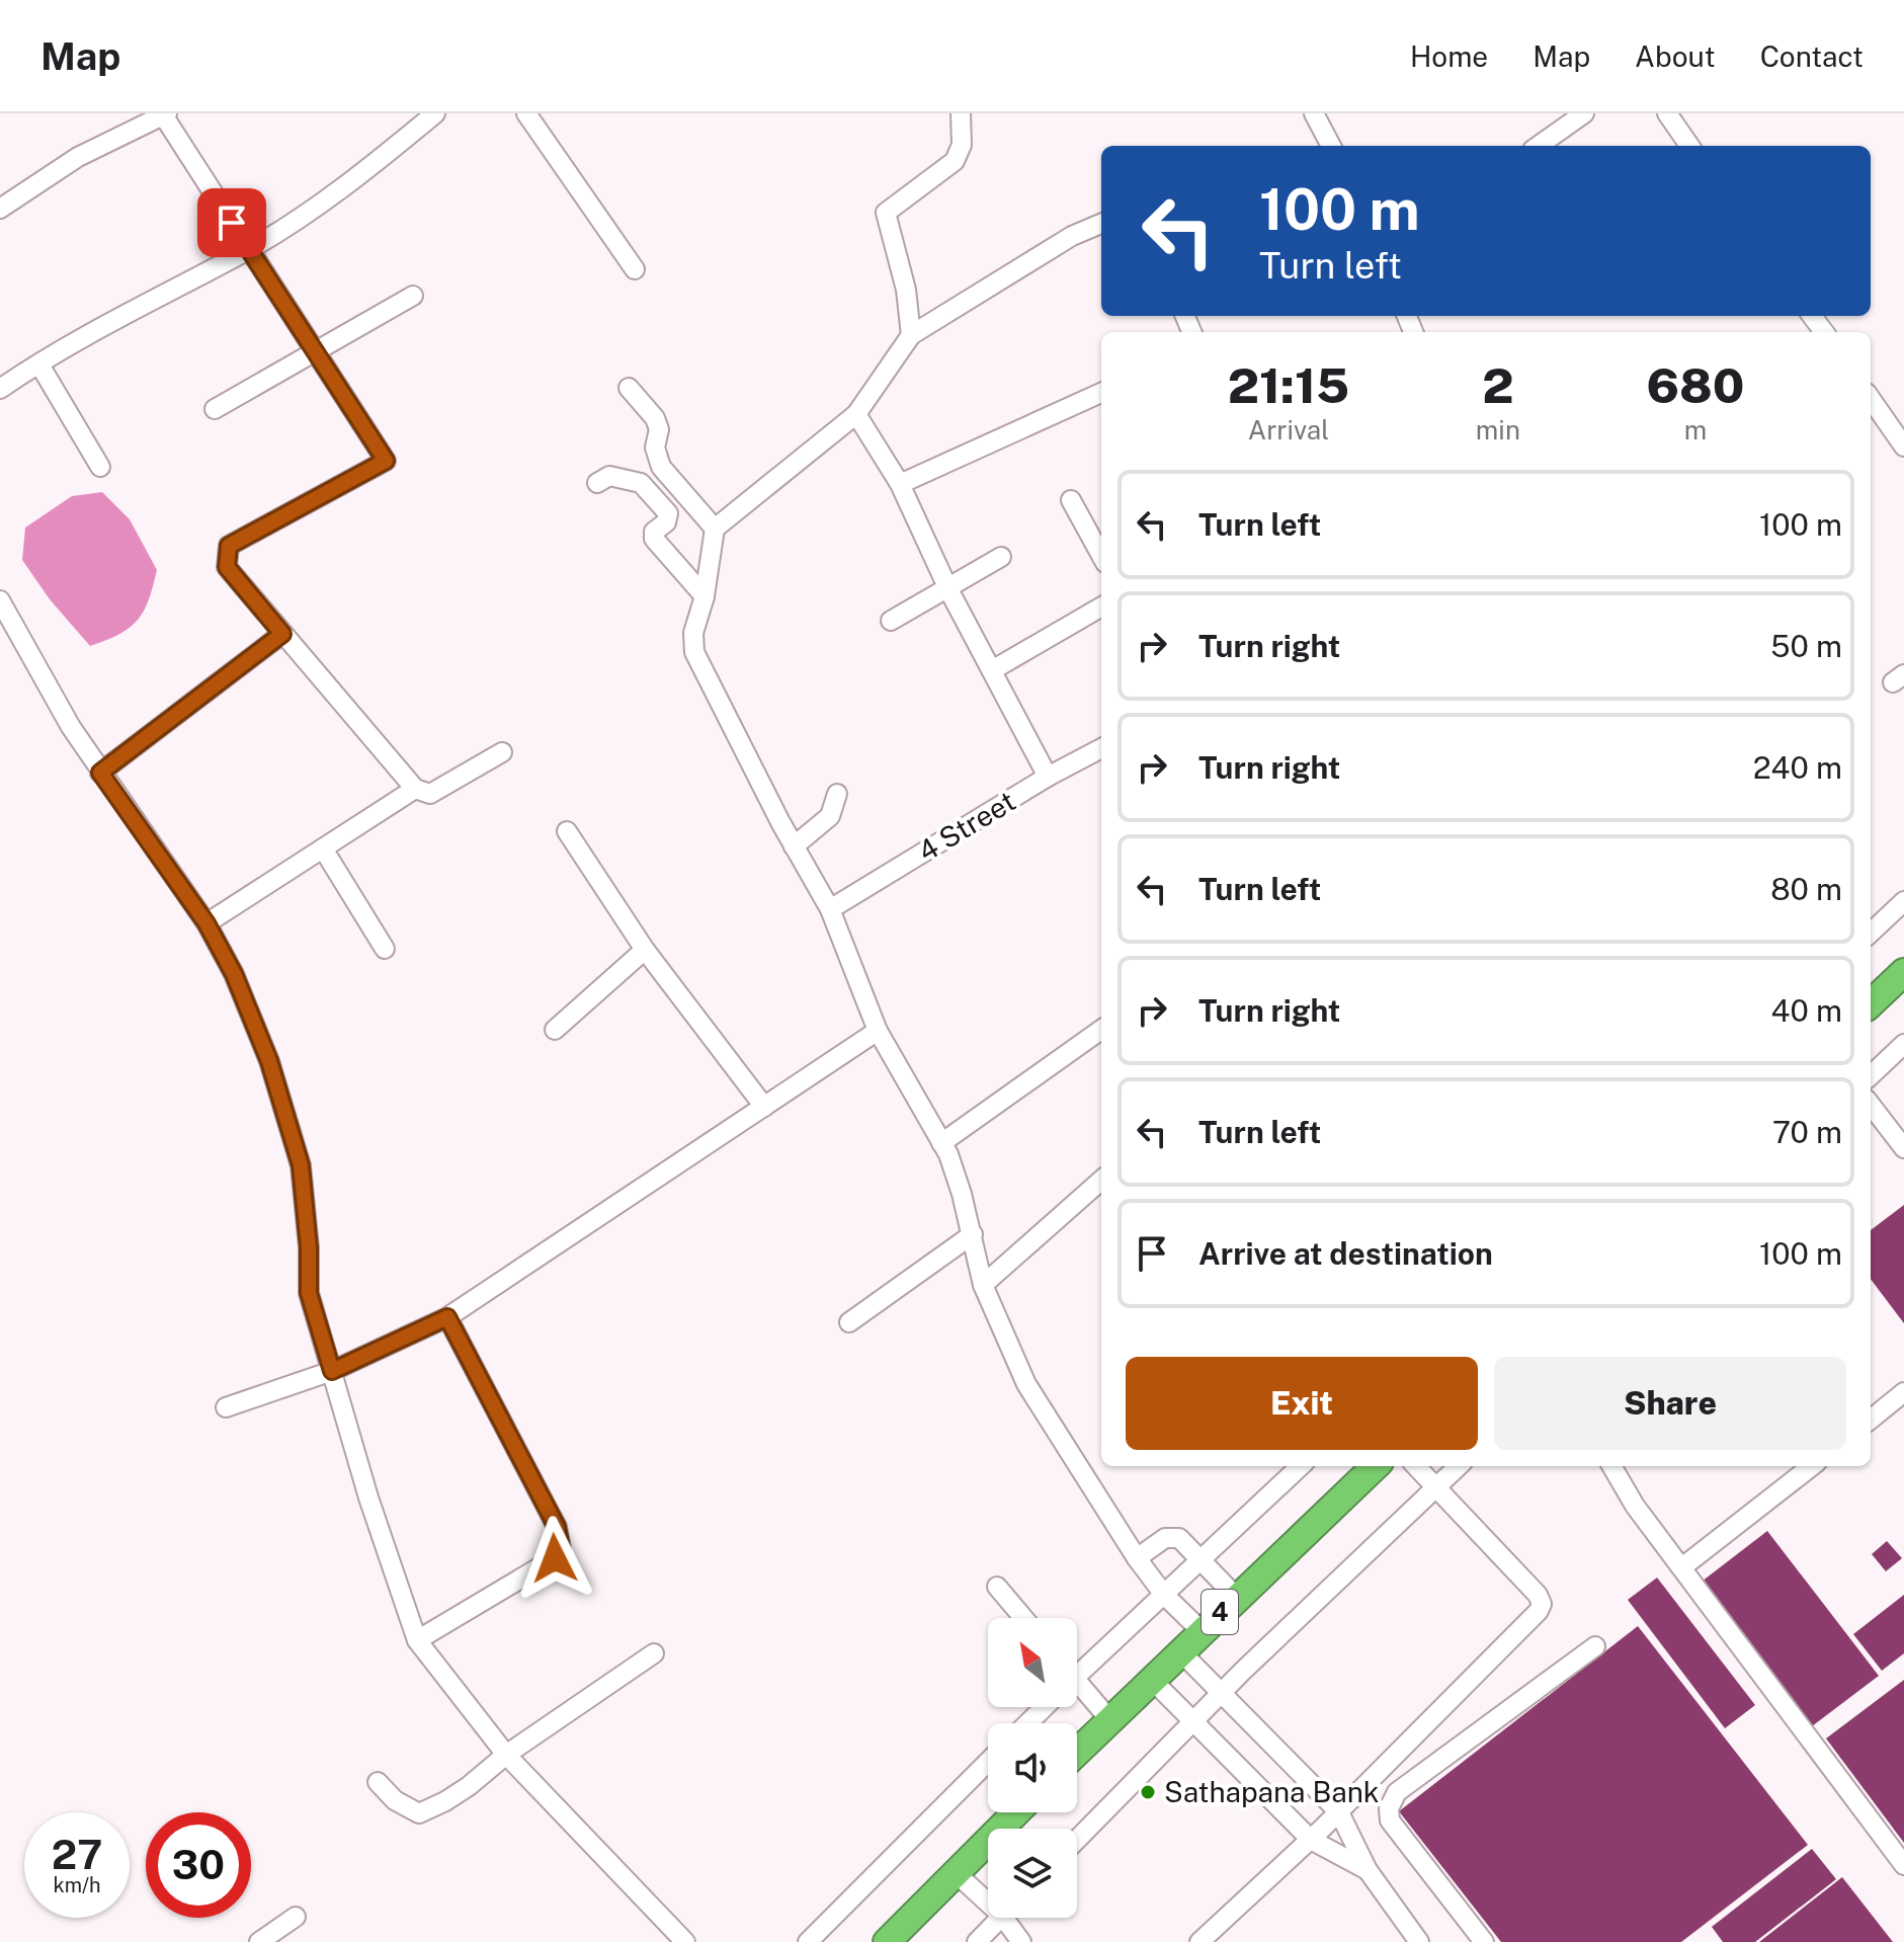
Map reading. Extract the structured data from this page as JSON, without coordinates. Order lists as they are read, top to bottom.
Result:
{
  "streets": {
    "highway": ["4"],
    "street": ["4 Street"]
  },
  "places": ["Sathapana Bank"],
  "north": "top left",
  "page": {
    "header": "Map",
    "nav": [
      "Home",
      "Map",
      "About",
      "Contact"
    ],
    "turn": ["100 m", "Turn left"],
    "eta": [
      "21:15",
      "Arrival",
      "2",
      "min",
      "680",
      "m"
    ],
    "list": [
      {
        "name": "Turn left",
        "value": "100 m"
      },
      {
        "name": "Turn right",
        "value": "50 m"
      },
      {
        "name": "Turn right",
        "value": "240 m"
      },
      {
        "name": "Turn left",
        "value": "80 m"
      },
      {
        "name": "Turn right",
        "value": "40 m"
      },
      {
        "name": "Turn left",
        "value": "70 m"
      },
      {
        "name": "Arrive at destination",
        "value": "100 m"
      }
    ],
    "buttons": ["Exit", "Share"],
    "speed": "27 km/h",
    "limit": "30"
  }
}
